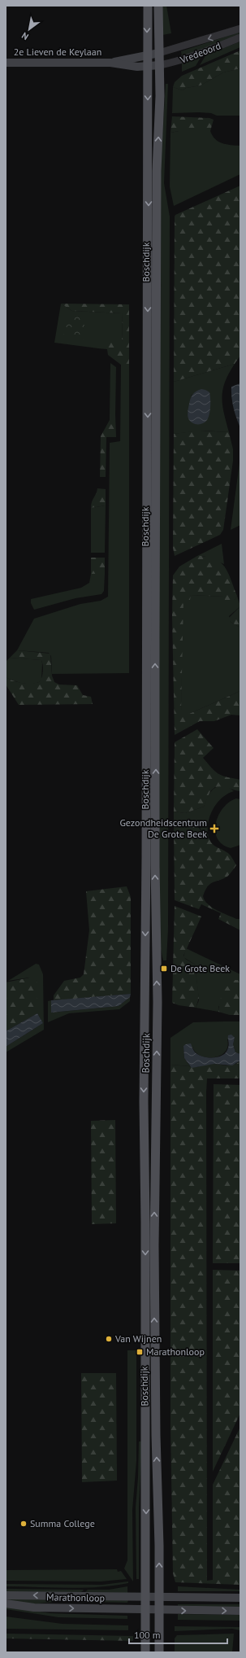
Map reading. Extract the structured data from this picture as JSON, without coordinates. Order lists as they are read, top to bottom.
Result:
{
  "streets": {
    "main road": ["2e Lieven de Keylaan", "Boschdijk", "Marathonloop"],
    "street": ["Vredeoord"]
  },
  "crossings": [
    ["2e Lieven de Keylaan", "Vredeoord"],
    ["2e Lieven de Keylaan", "Boschdijk"],
    ["Vredeoord", "Boschdijk"],
    ["Boschdijk", "Marathonloop"]
  ],
  "places": {
    "health": ["Gezondheidscentrum De Grote Beek"],
    "transit": ["De Grote Beek", "Marathonloop"],
    "other": ["Van Wijnen", "Summa College"]
  },
  "scale_bar": "100 m",
  "north": "bottom left"
}
